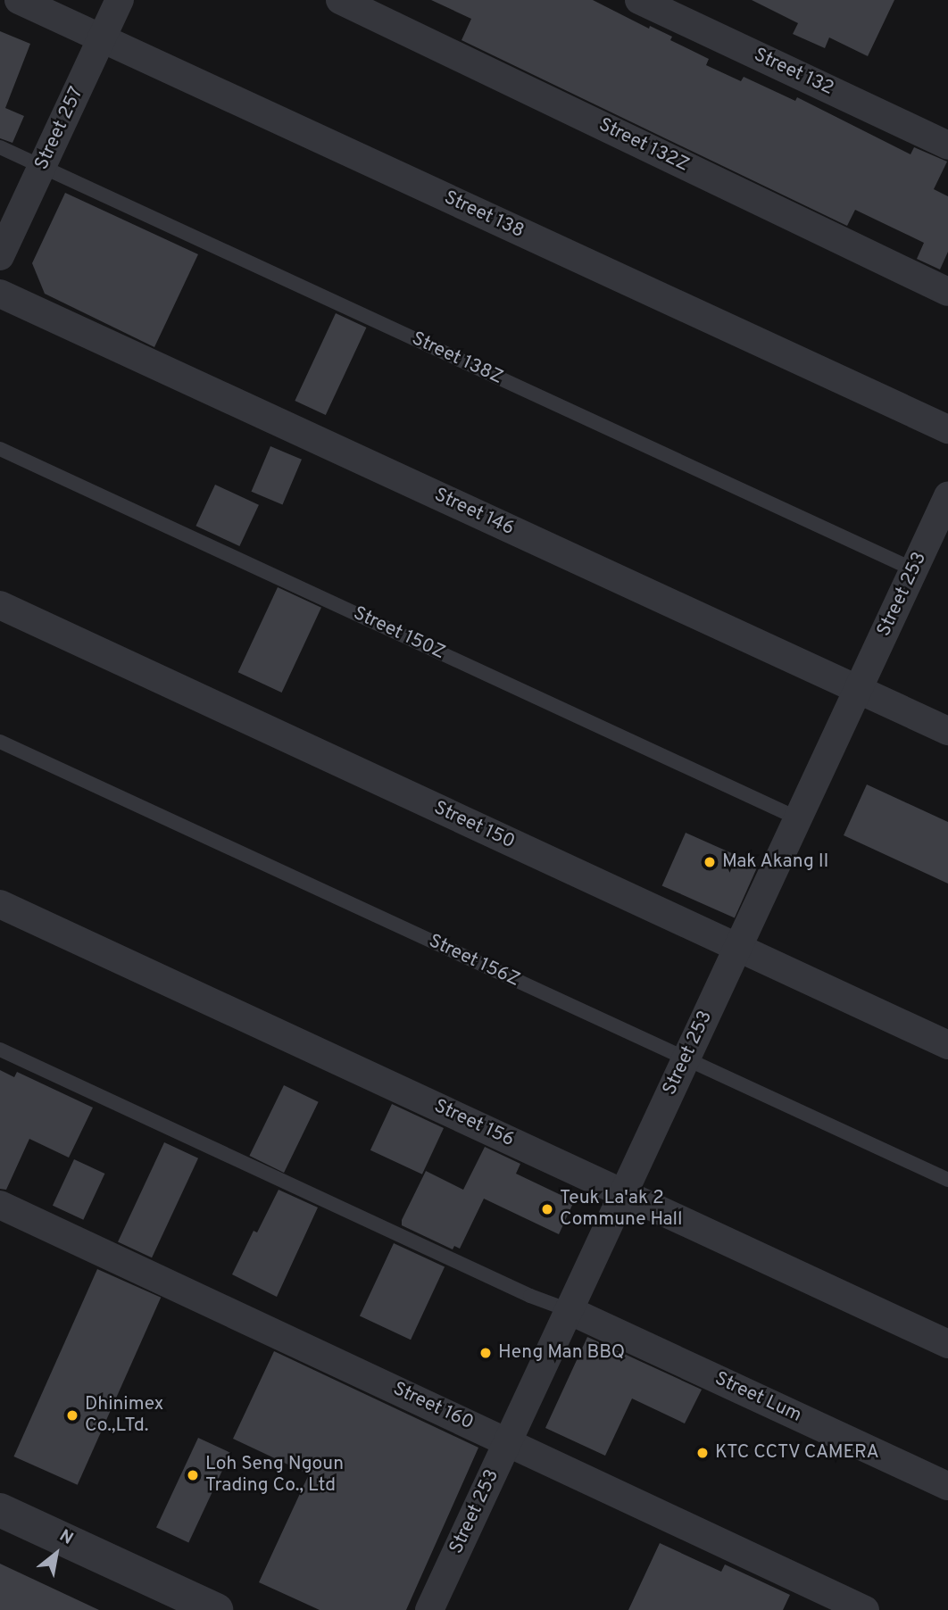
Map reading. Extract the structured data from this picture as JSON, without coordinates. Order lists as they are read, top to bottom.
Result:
{
  "streets": {
    "street": [
      "Street 132",
      "Street 257",
      "Street 132Z",
      "Street 138",
      "Street 146",
      "Street 253",
      "Street 150",
      "Street 156",
      "Street Lum",
      "Street 160"
    ],
    "lane": ["Street 138Z", "Street 150Z", "Street 156Z"]
  },
  "crossings": [
    ["Street 257", "Street 138"],
    ["Street 257", "Street 138Z"],
    ["Street 138Z", "Street 253"],
    ["Street 146", "Street 253"],
    ["Street 253", "Street 150Z"],
    ["Street 253", "Street 150"],
    ["Street 253", "Street 156Z"],
    ["Street 253", "Street 156"],
    ["Street 253", "Street Lum"],
    ["Street 253", "Street 160"]
  ],
  "places": [
    "Mak Akang II",
    "Teuk La'ak 2 Commune Hall",
    "Heng Man BBQ",
    "Dhinimex Co.,LTd.",
    "KTC CCTV CAMERA",
    "Loh Seng Ngoun Trading Co., Ltd"
  ],
  "north": "top right"
}
